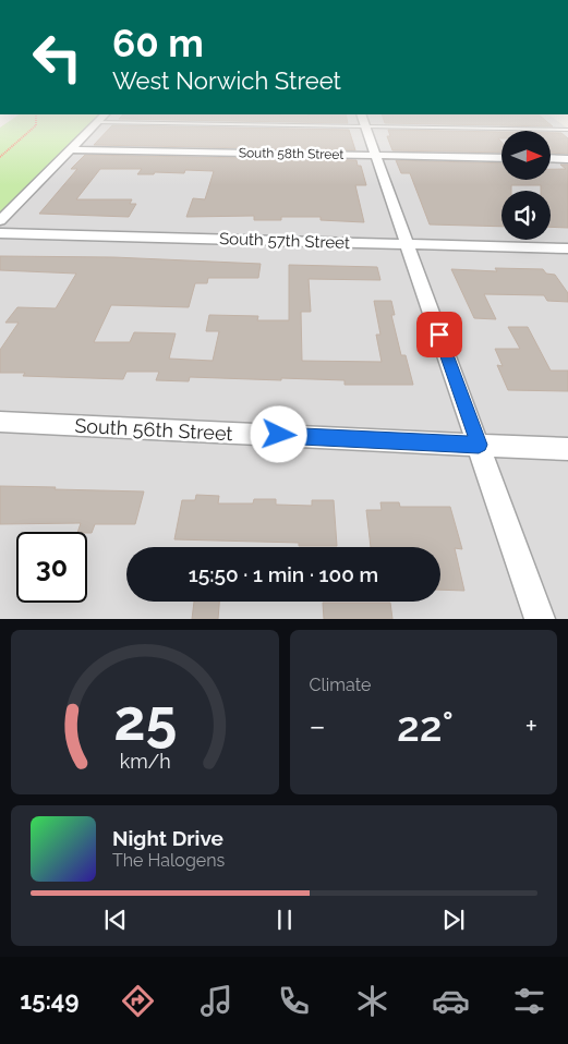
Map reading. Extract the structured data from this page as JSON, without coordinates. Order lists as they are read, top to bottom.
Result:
{
  "streets": {
    "street": ["South 58th Street", "South 57th Street", "South 56th Street"]
  },
  "north": "right",
  "page": {
    "turn": ["60 m", "West Norwich Street"],
    "limit": "30",
    "trip": "15:50 · 1 min · 100 m",
    "tile": "Climate",
    "heat": ["−", "22°", "+"],
    "song": ["Night Drive", "The Halogens"],
    "tabs": "15:49",
    "gauge": ["25", "km/h"]
  }
}
